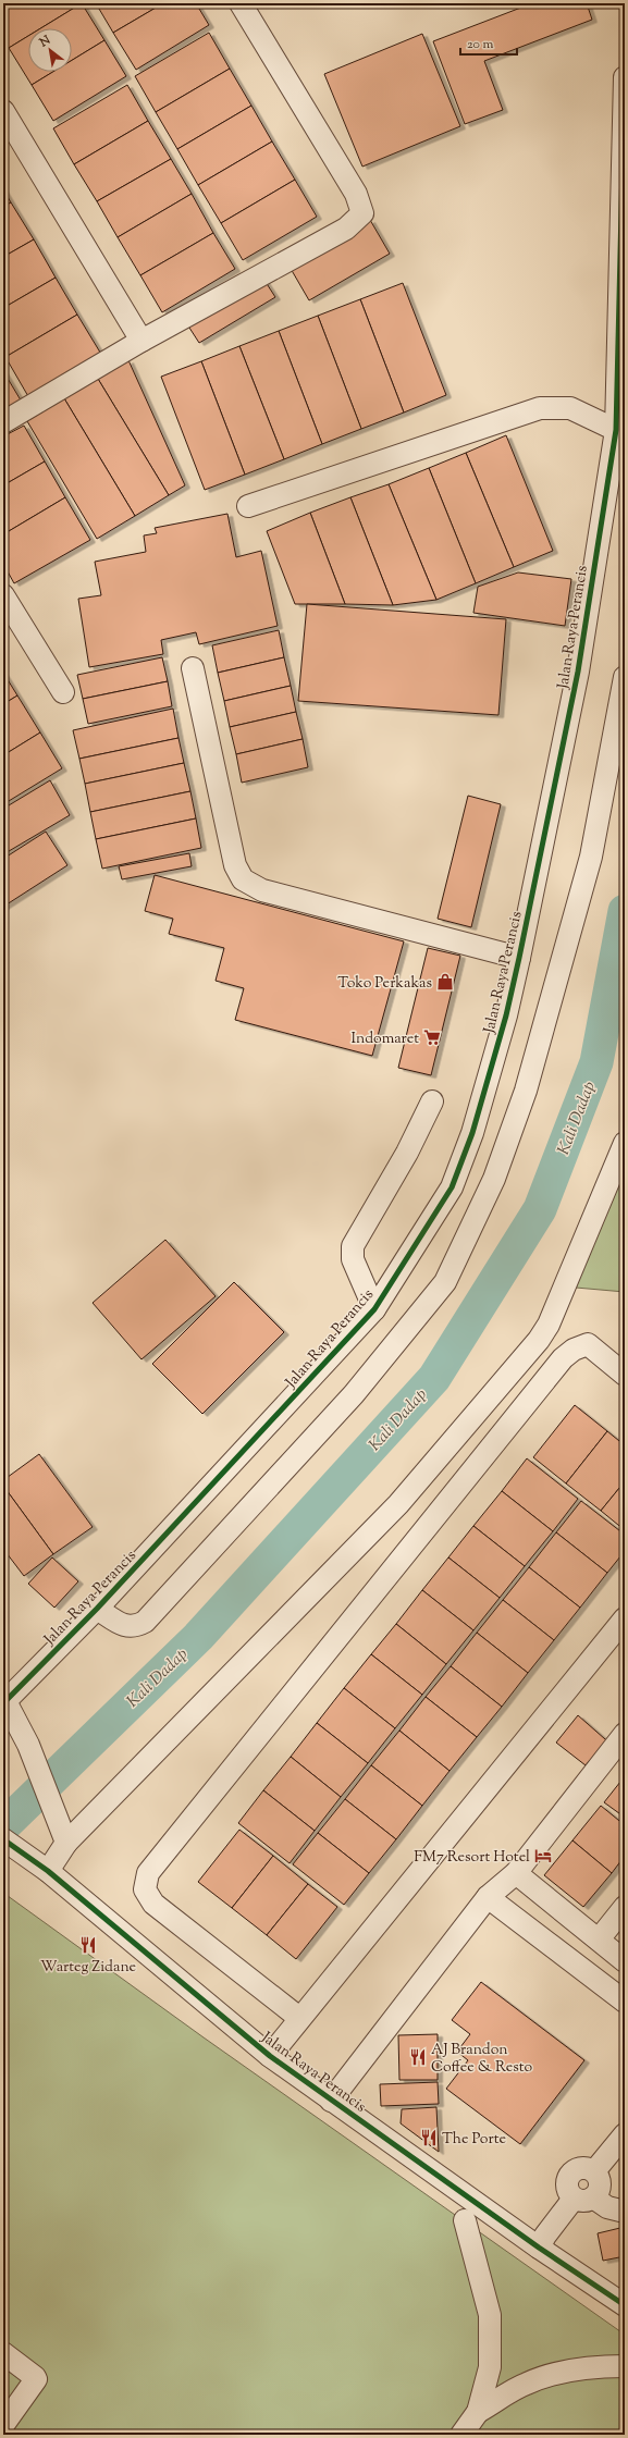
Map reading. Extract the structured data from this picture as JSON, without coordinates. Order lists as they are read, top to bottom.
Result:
{
  "streets": {
    "street": ["Jalan Raya Perancis"]
  },
  "water": ["Kali Dadap"],
  "places": {
    "shop": ["Toko Perkakas"],
    "supermarket": ["Indomaret"],
    "hotel": ["FM7 Resort Hotel"],
    "restaurant": ["Warteg Zidane", "AJ Brandon Coffee & Resto", "The Porte"]
  },
  "scale_bar": "20 m",
  "north": "top left"
}
